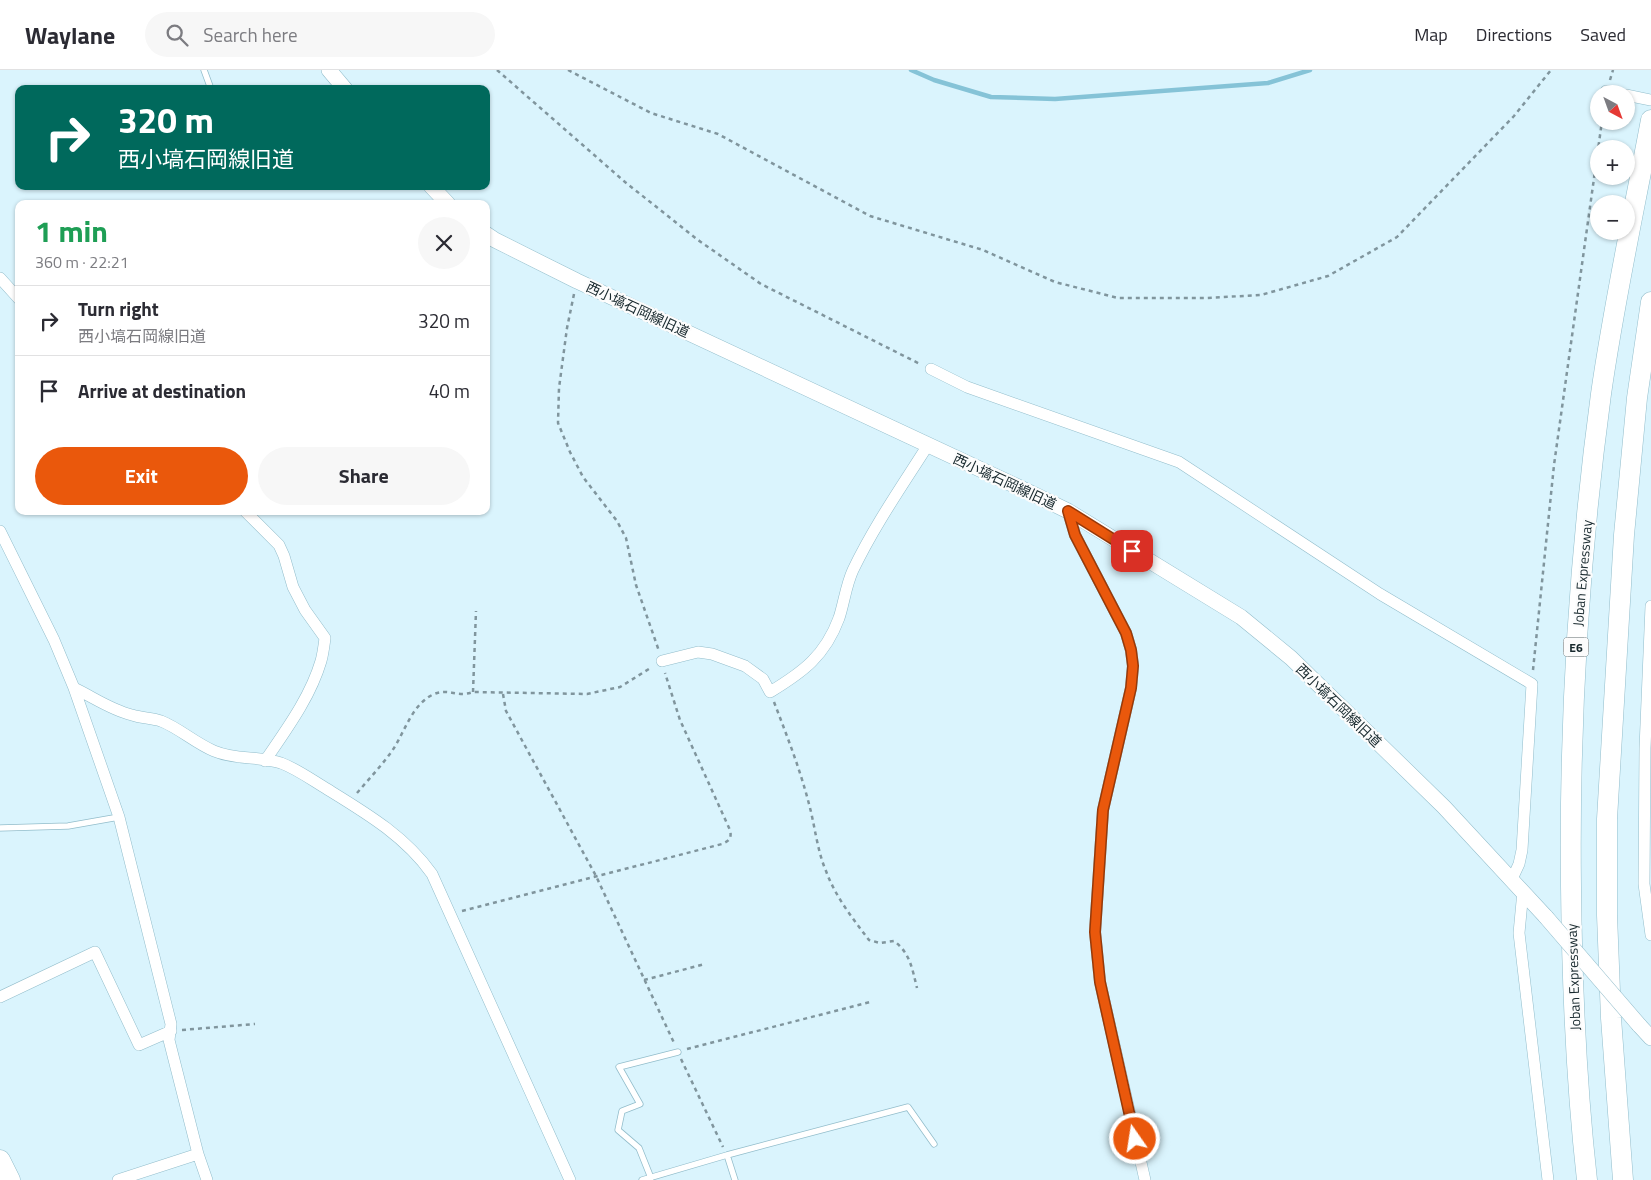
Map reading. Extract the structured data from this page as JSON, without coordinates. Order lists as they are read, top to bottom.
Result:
{
  "streets": {
    "highway": ["Joban Expressway", "E6"],
    "street": ["西小塙石岡線旧道"]
  },
  "north": "bottom right",
  "page": {
    "header": "Waylane",
    "search": "Search here",
    "nav": ["Map", "Directions", "Saved"],
    "map_buttons": ["+", "−"],
    "turn": ["320 m", "西小塙石岡線旧道"],
    "heading": ["1 min", "360 m · 22:21"],
    "list": [
      {
        "name": "Turn right",
        "note": "西小塙石岡線旧道",
        "value": "320 m"
      },
      {
        "name": "Arrive at destination",
        "value": "40 m"
      }
    ],
    "buttons": ["Exit", "Share"]
  }
}
